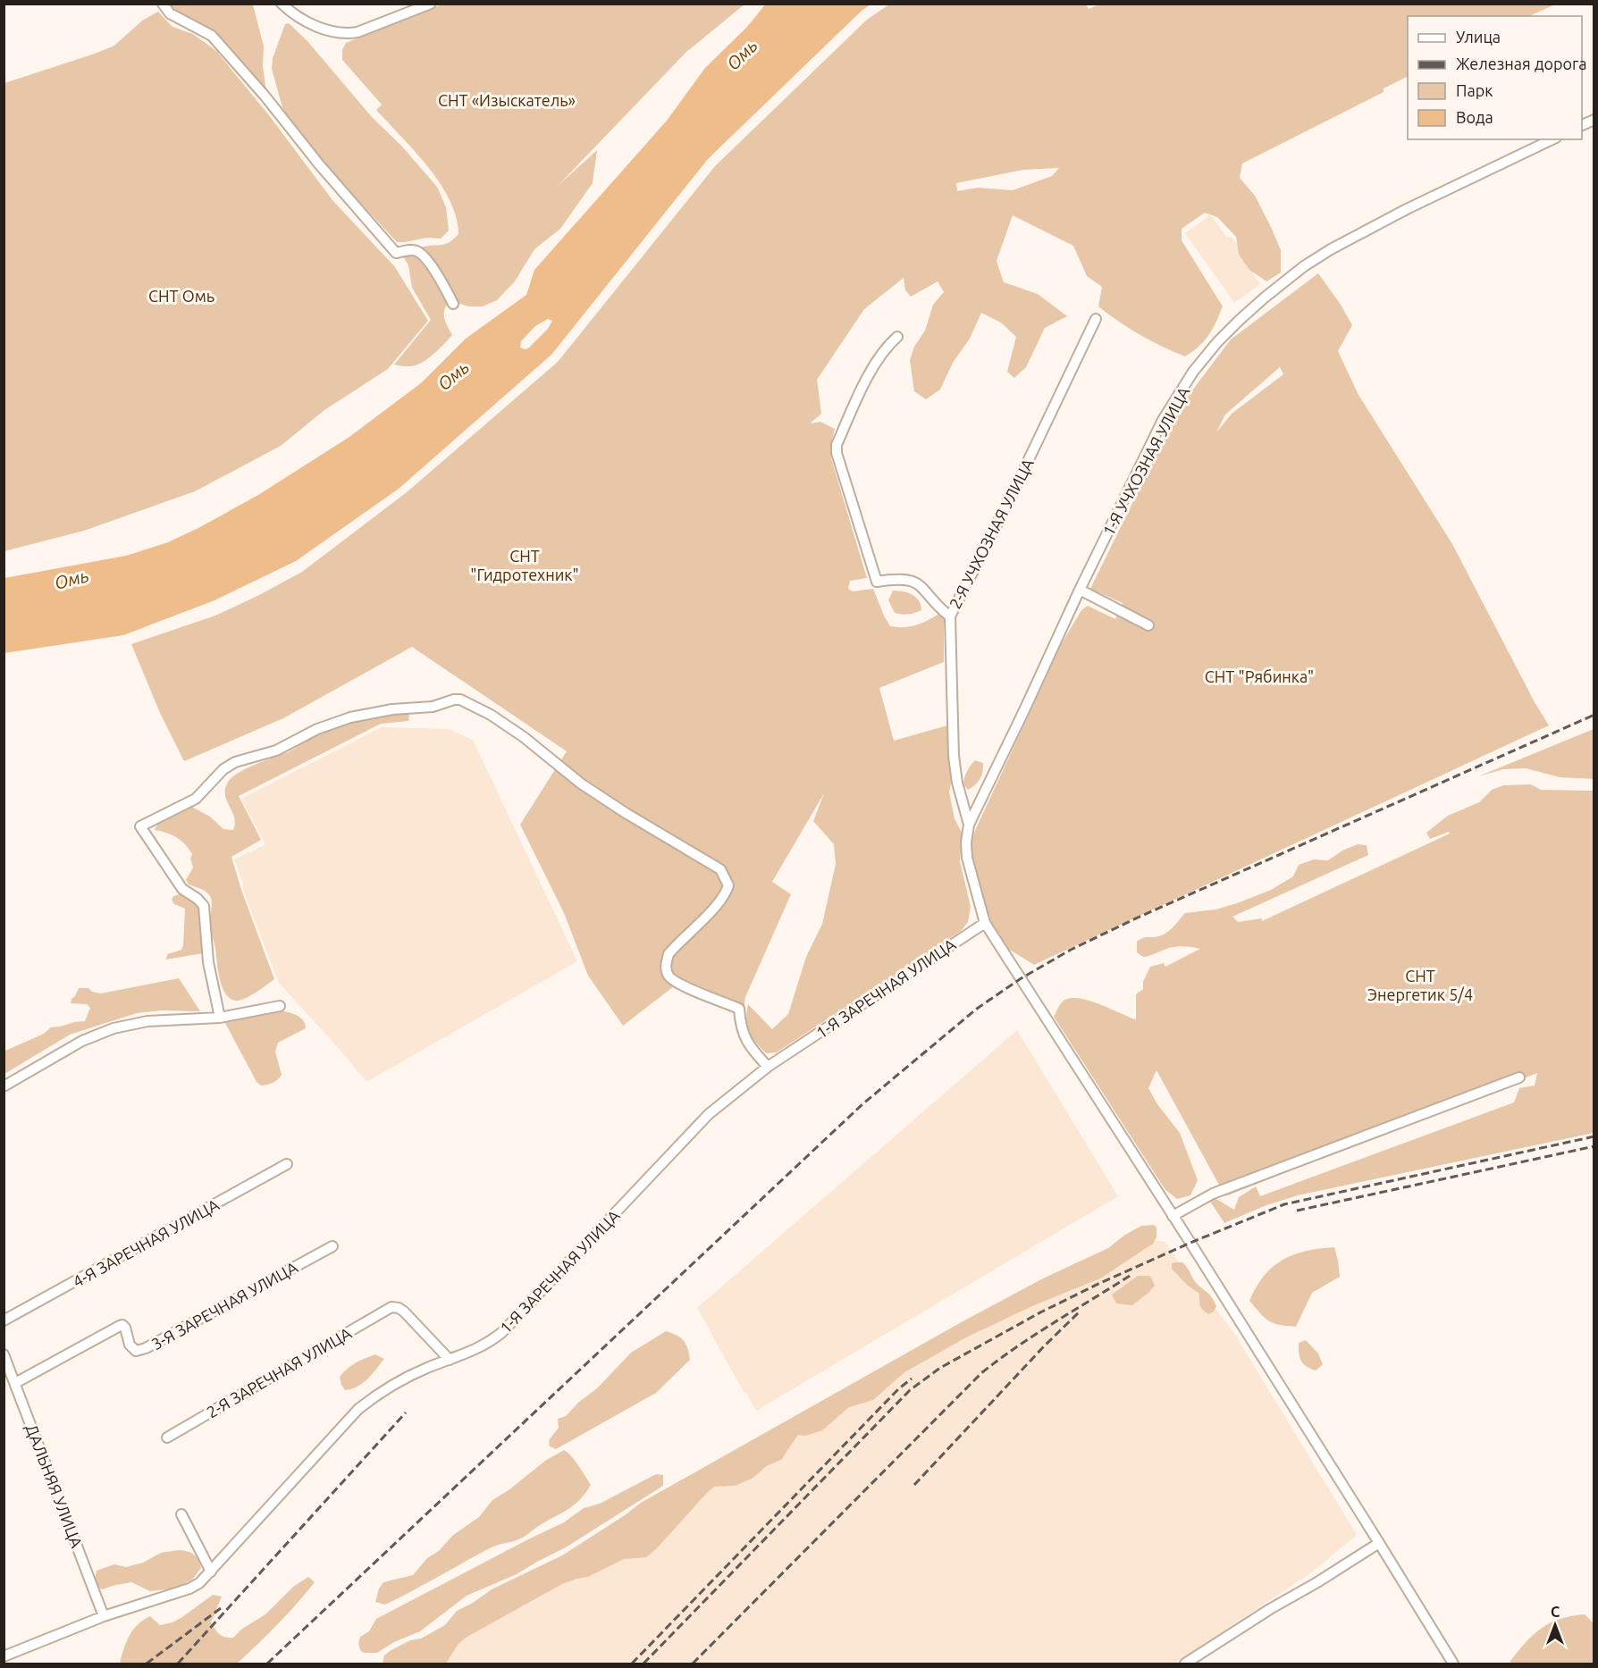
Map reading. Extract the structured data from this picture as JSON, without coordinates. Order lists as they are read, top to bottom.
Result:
{
  "streets": {
    "street": [
      "1-Я УЧХОЗНАЯ УЛИЦА",
      "2-Я УЧХОЗНАЯ УЛИЦА",
      "1-Я ЗАРЕЧНАЯ УЛИЦА",
      "4-Я ЗАРЕЧНАЯ УЛИЦА",
      "3-Я ЗАРЕЧНАЯ УЛИЦА",
      "2-Я ЗАРЕЧНАЯ УЛИЦА",
      "ДАЛЬНЯЯ УЛИЦА"
    ]
  },
  "crossings": [
    ["1-Я УЧХОЗНАЯ УЛИЦА", "2-Я УЧХОЗНАЯ УЛИЦА"],
    ["1-Я УЧХОЗНАЯ УЛИЦА", "1-Я ЗАРЕЧНАЯ УЛИЦА"],
    ["1-Я ЗАРЕЧНАЯ УЛИЦА", "2-Я ЗАРЕЧНАЯ УЛИЦА"],
    ["1-Я ЗАРЕЧНАЯ УЛИЦА", "ДАЛЬНЯЯ УЛИЦА"],
    ["3-Я ЗАРЕЧНАЯ УЛИЦА", "ДАЛЬНЯЯ УЛИЦА"]
  ],
  "water": ["Омь"],
  "parks": [
    "СНТ «Изыскатель»",
    "СНТ Омь",
    "СНТ \"Гидротехник\"",
    "СНТ \"Рябинка\"",
    "СНТ Энергетик 5/4"
  ],
  "legend": [
    "Улица",
    "Железная дорога",
    "Парк",
    "Вода"
  ],
  "north": "top"
}
